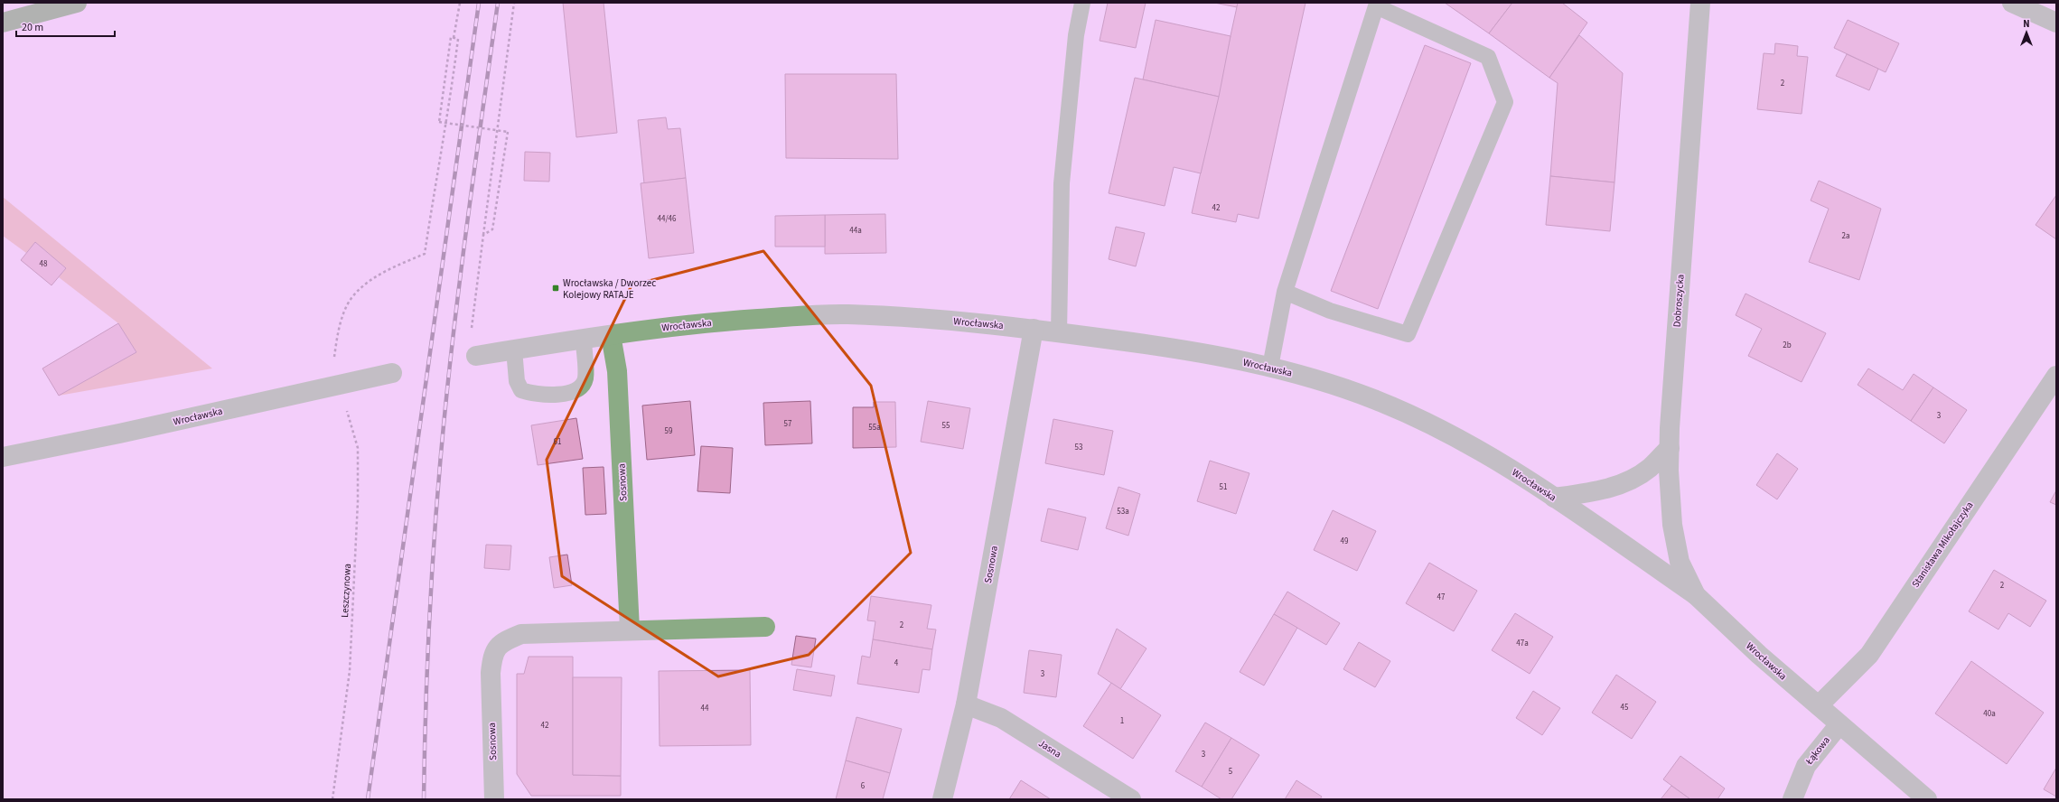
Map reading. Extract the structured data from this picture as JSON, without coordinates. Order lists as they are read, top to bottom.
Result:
{
  "streets": {
    "street": [
      "Dobroszycka",
      "Wrocławska",
      "Sosnowa",
      "Stanisława Mikołajczyka",
      "Jasna",
      "Łąkowa"
    ],
    "path": ["Leszczynowa"]
  },
  "crossings": [
    ["Dobroszycka", "Wrocławska"],
    ["Wrocławska", "Sosnowa"],
    ["Wrocławska", "Stanisława Mikołajczyka"],
    ["Wrocławska", "Leszczynowa"],
    ["Wrocławska", "Łąkowa"],
    ["Sosnowa", "Jasna"]
  ],
  "places": {
    "transit": ["Wrocławska / Dworzec Kolejowy RATAJE"]
  },
  "house_numbers": [
    "2",
    "42",
    "44/46",
    "44a",
    "2a",
    "48",
    "2b",
    "3",
    "57",
    "55",
    "55a",
    "59",
    "61",
    "53",
    "51",
    "53a",
    "49",
    "2",
    "47",
    "2",
    "47a",
    "4",
    "3",
    "45",
    "44",
    "40a",
    "1",
    "42",
    "3",
    "5",
    "6"
  ],
  "scale_bar": "20 m",
  "north": "top"
}
